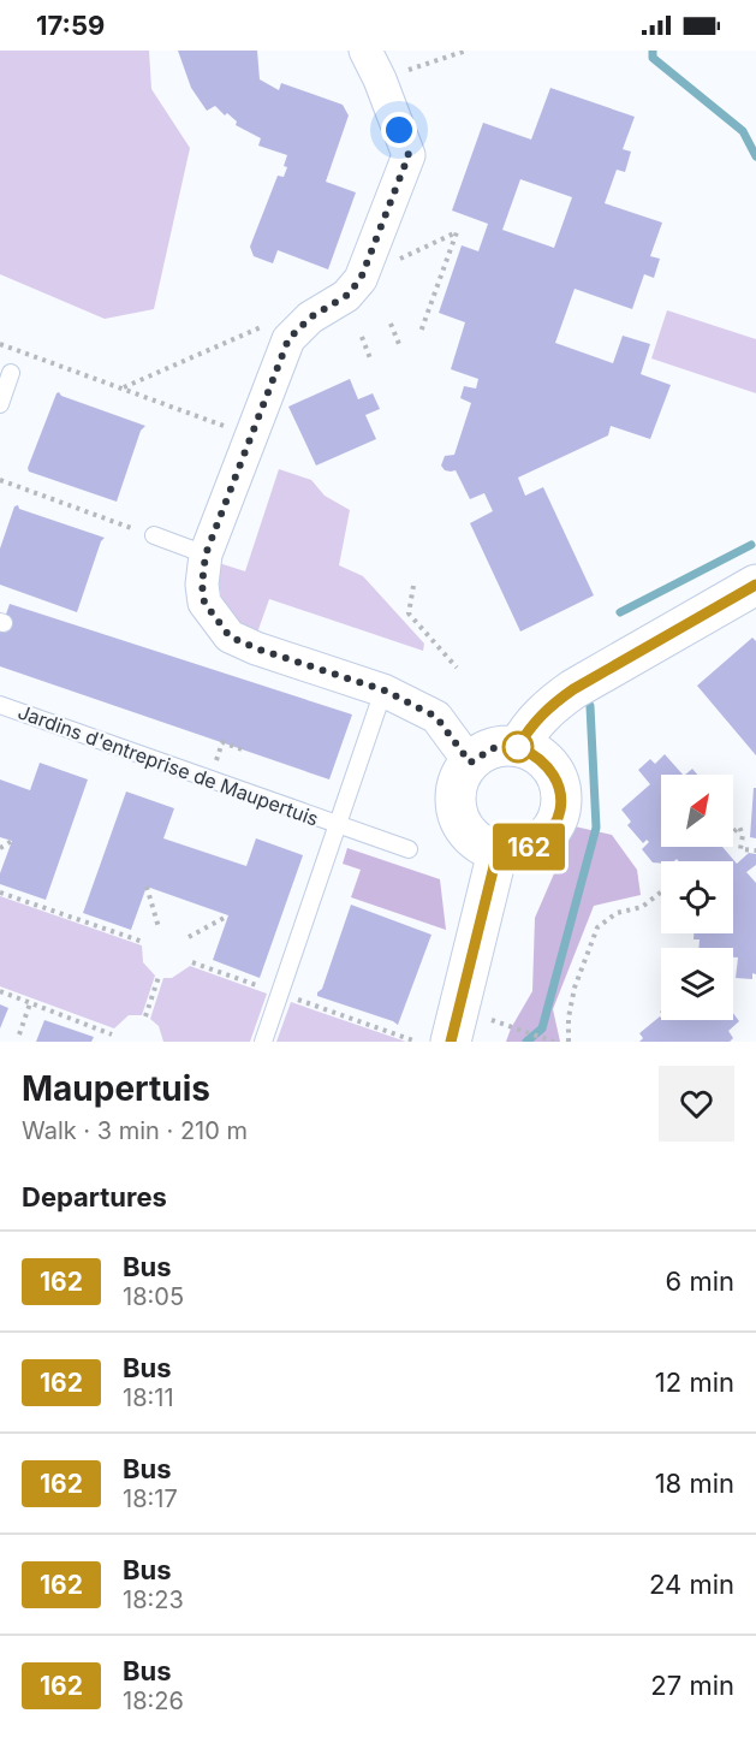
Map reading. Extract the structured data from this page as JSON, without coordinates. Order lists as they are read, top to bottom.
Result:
{
  "streets": {
    "lane": ["Jardins d'entreprise de Maupertuis"]
  },
  "lines": ["bus line 162"],
  "north": "top right",
  "page": {
    "status": "17:59",
    "on_map": "162",
    "heading": [
      ["Maupertuis", "Walk · 3 min · 210 m"],
      "Departures"
    ],
    "list": [
      {
        "mark": "162",
        "name": "Bus",
        "note": "18:05",
        "value": "6 min"
      },
      {
        "mark": "162",
        "name": "Bus",
        "note": "18:11",
        "value": "12 min"
      },
      {
        "mark": "162",
        "name": "Bus",
        "note": "18:17",
        "value": "18 min"
      },
      {
        "mark": "162",
        "name": "Bus",
        "note": "18:23",
        "value": "24 min"
      },
      {
        "mark": "162",
        "name": "Bus",
        "note": "18:26",
        "value": "27 min"
      }
    ]
  }
}
